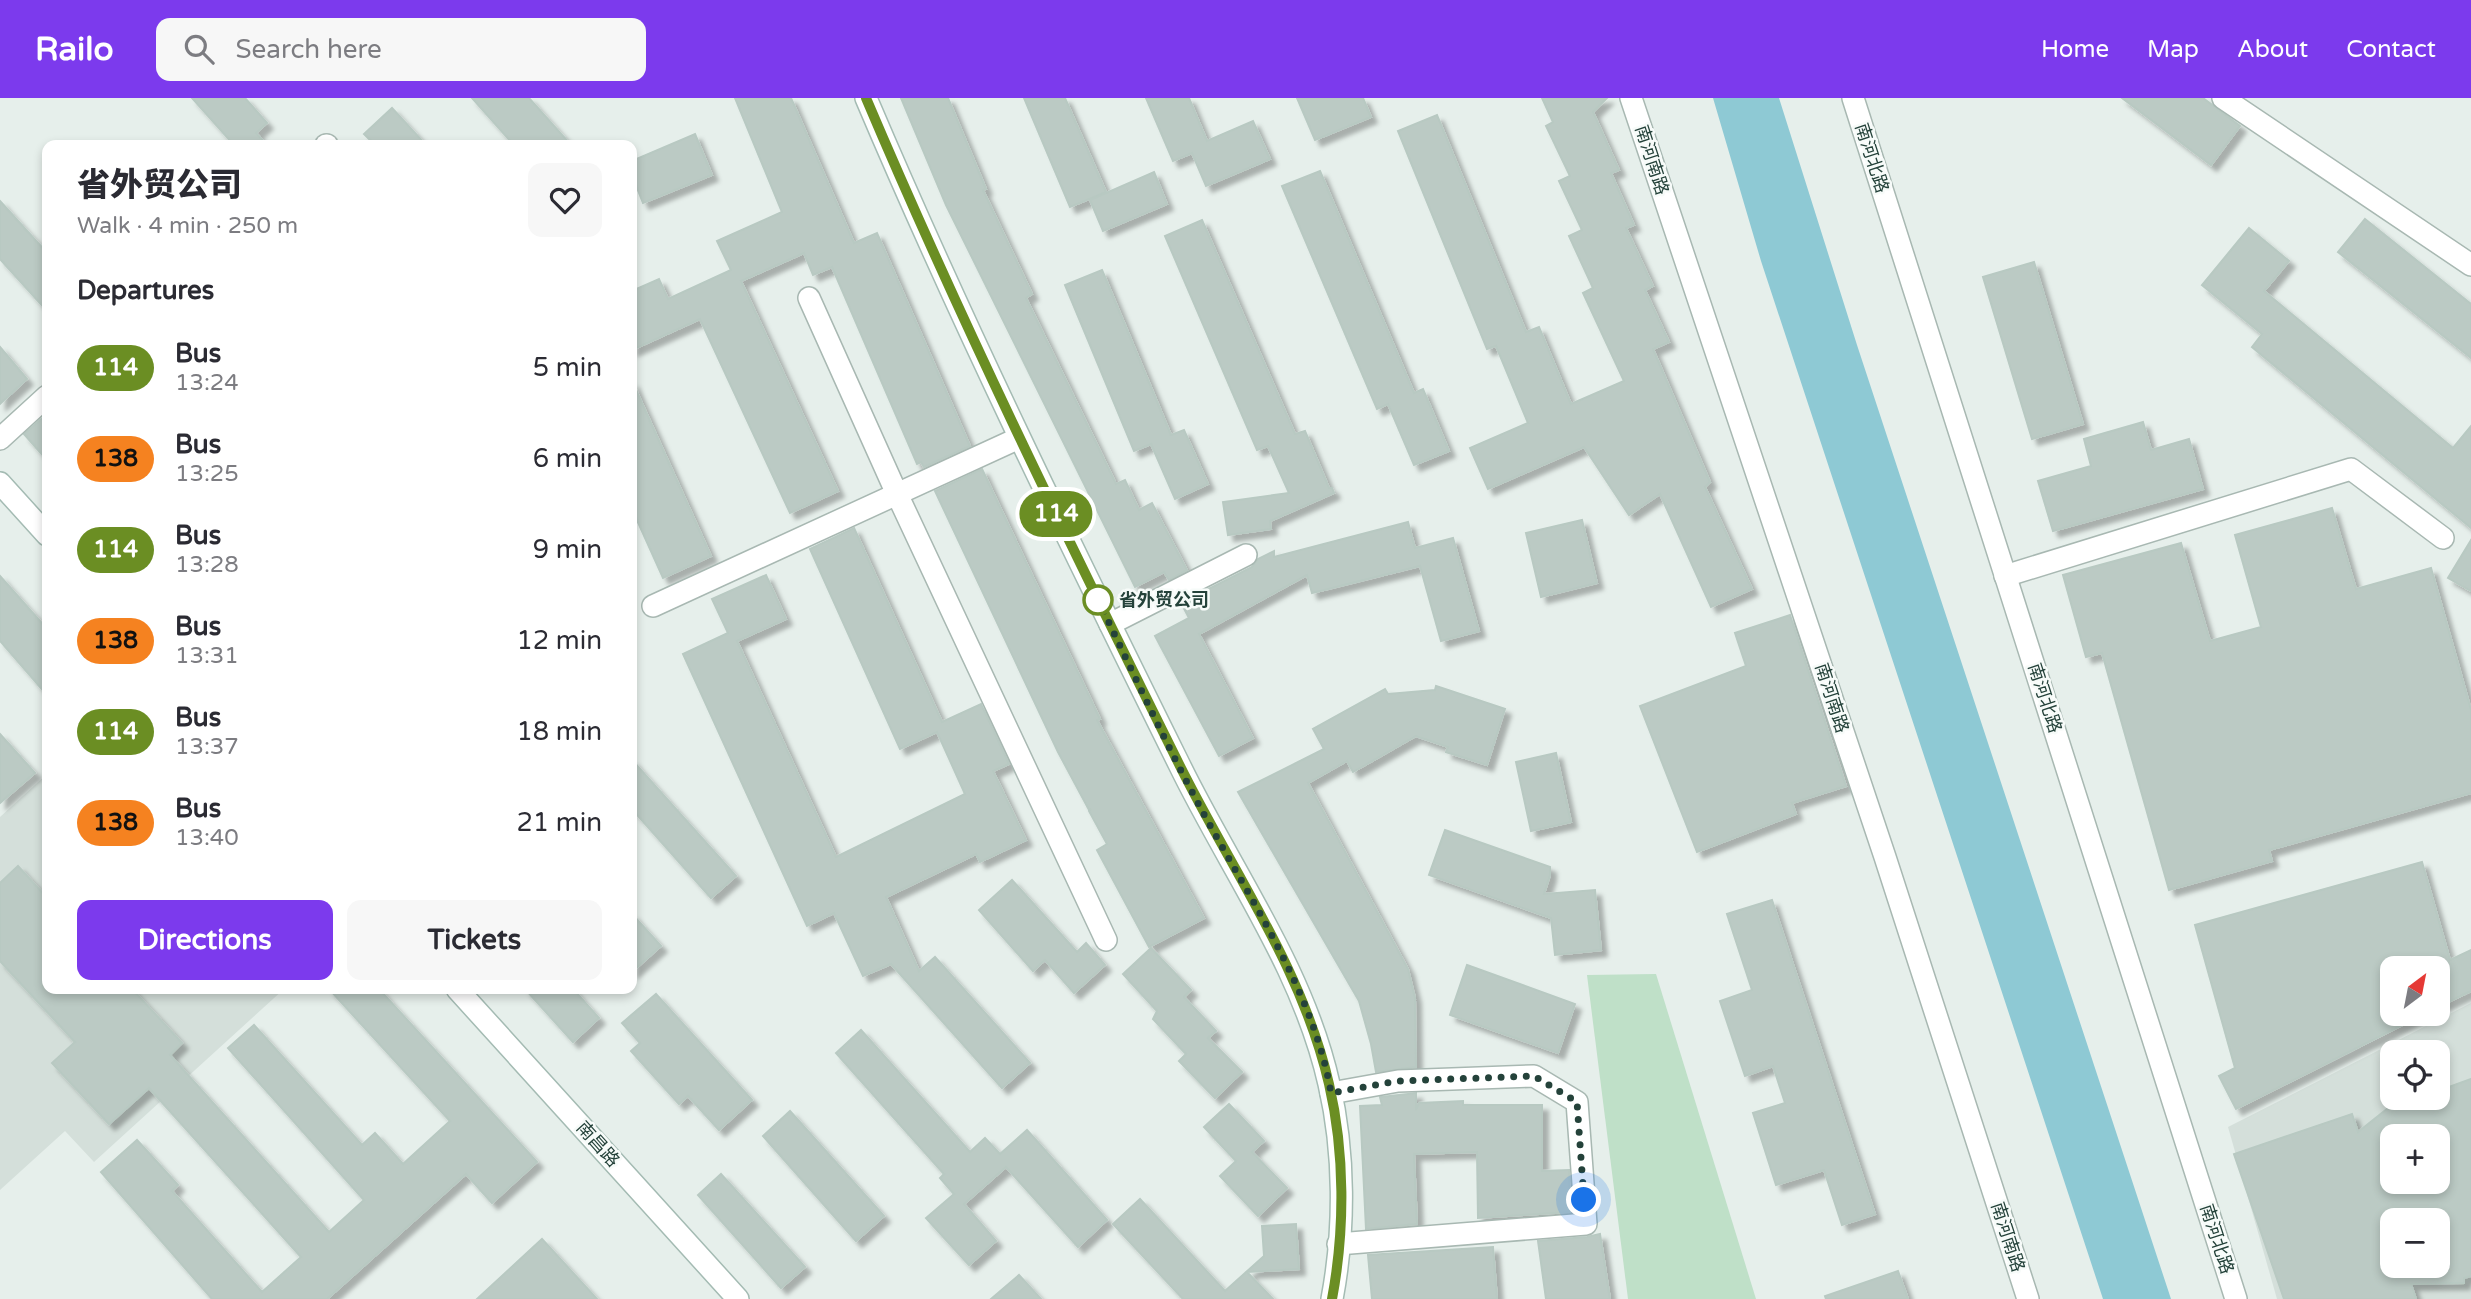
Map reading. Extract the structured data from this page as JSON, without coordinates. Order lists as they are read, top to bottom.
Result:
{
  "streets": {
    "street": ["南河北路", "南河南路", "南昌路"]
  },
  "places": ["省外贸公司"],
  "lines": ["bus line 114"],
  "north": "top right",
  "page": {
    "header": "Railo",
    "search": "Search here",
    "nav": [
      "Home",
      "Map",
      "About",
      "Contact"
    ],
    "on_map": "114",
    "heading": [
      ["省外贸公司", "Walk · 4 min · 250 m"],
      "Departures"
    ],
    "list": [
      {
        "mark": "114",
        "name": "Bus",
        "note": "13:24",
        "value": "5 min"
      },
      {
        "mark": "138",
        "name": "Bus",
        "note": "13:25",
        "value": "6 min"
      },
      {
        "mark": "114",
        "name": "Bus",
        "note": "13:28",
        "value": "9 min"
      },
      {
        "mark": "138",
        "name": "Bus",
        "note": "13:31",
        "value": "12 min"
      },
      {
        "mark": "114",
        "name": "Bus",
        "note": "13:37",
        "value": "18 min"
      },
      {
        "mark": "138",
        "name": "Bus",
        "note": "13:40",
        "value": "21 min"
      }
    ],
    "buttons": ["Directions", "Tickets"],
    "map_buttons": ["+", "−"]
  }
}
